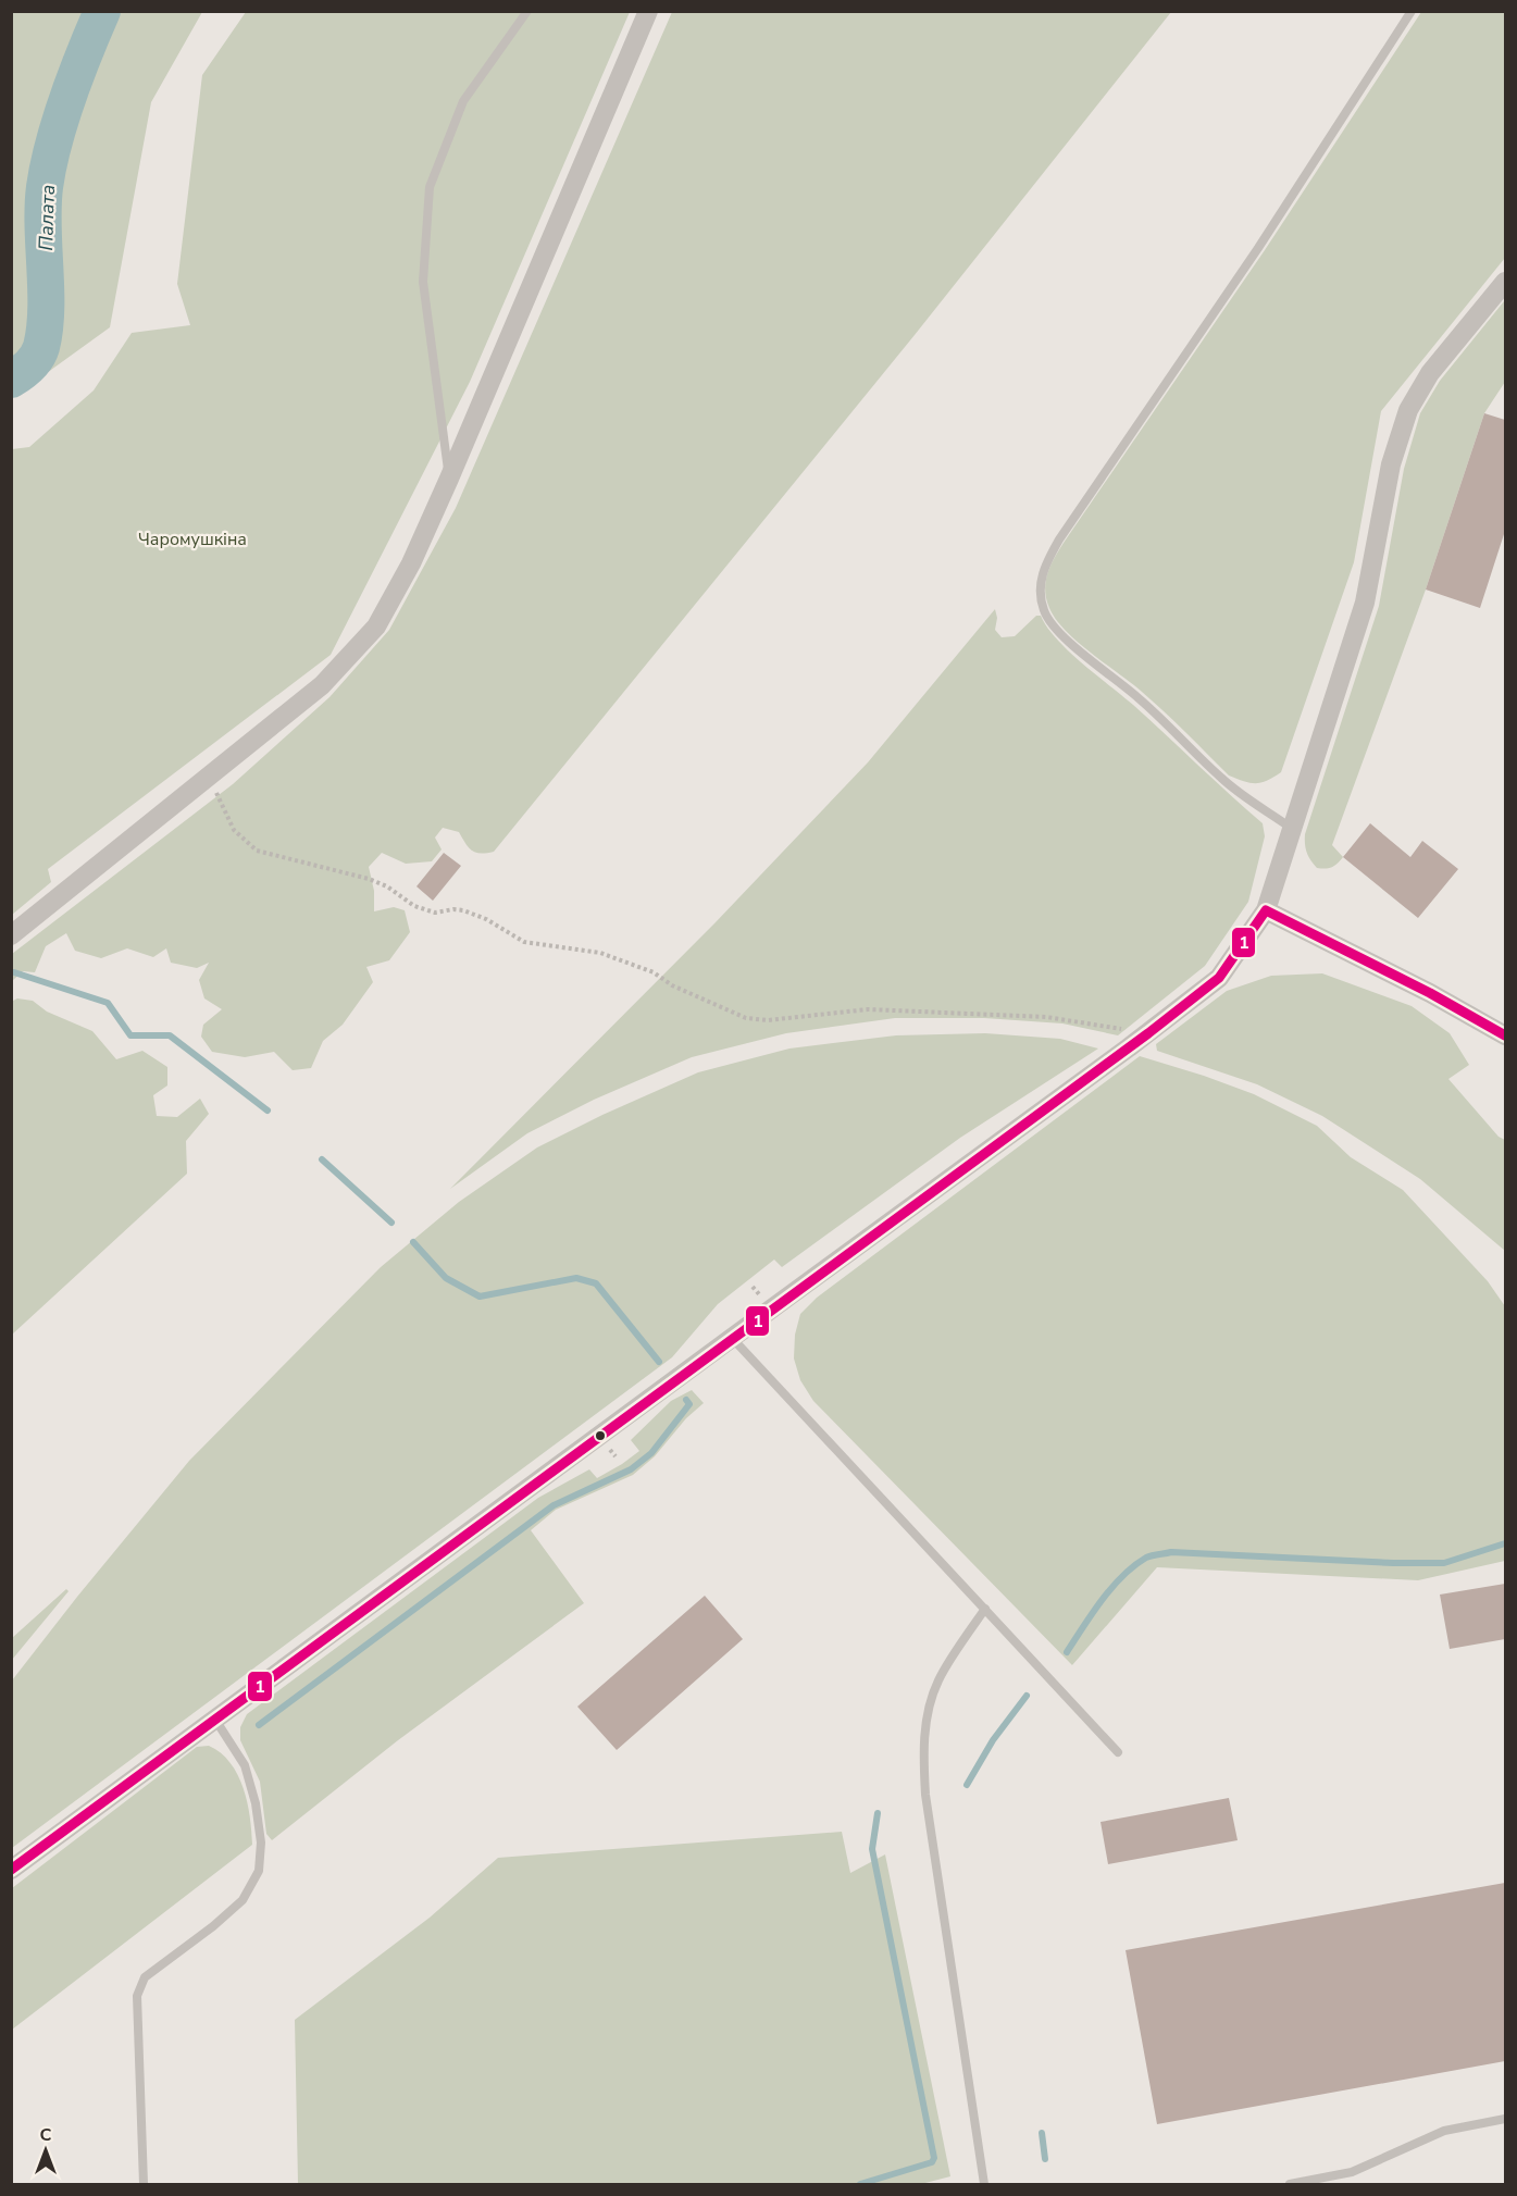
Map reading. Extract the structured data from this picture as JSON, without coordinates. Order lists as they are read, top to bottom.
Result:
{
  "water": ["Палата"],
  "parks": ["Чаромушкіна"],
  "lines": ["transit line 1"],
  "north": "top"
}
